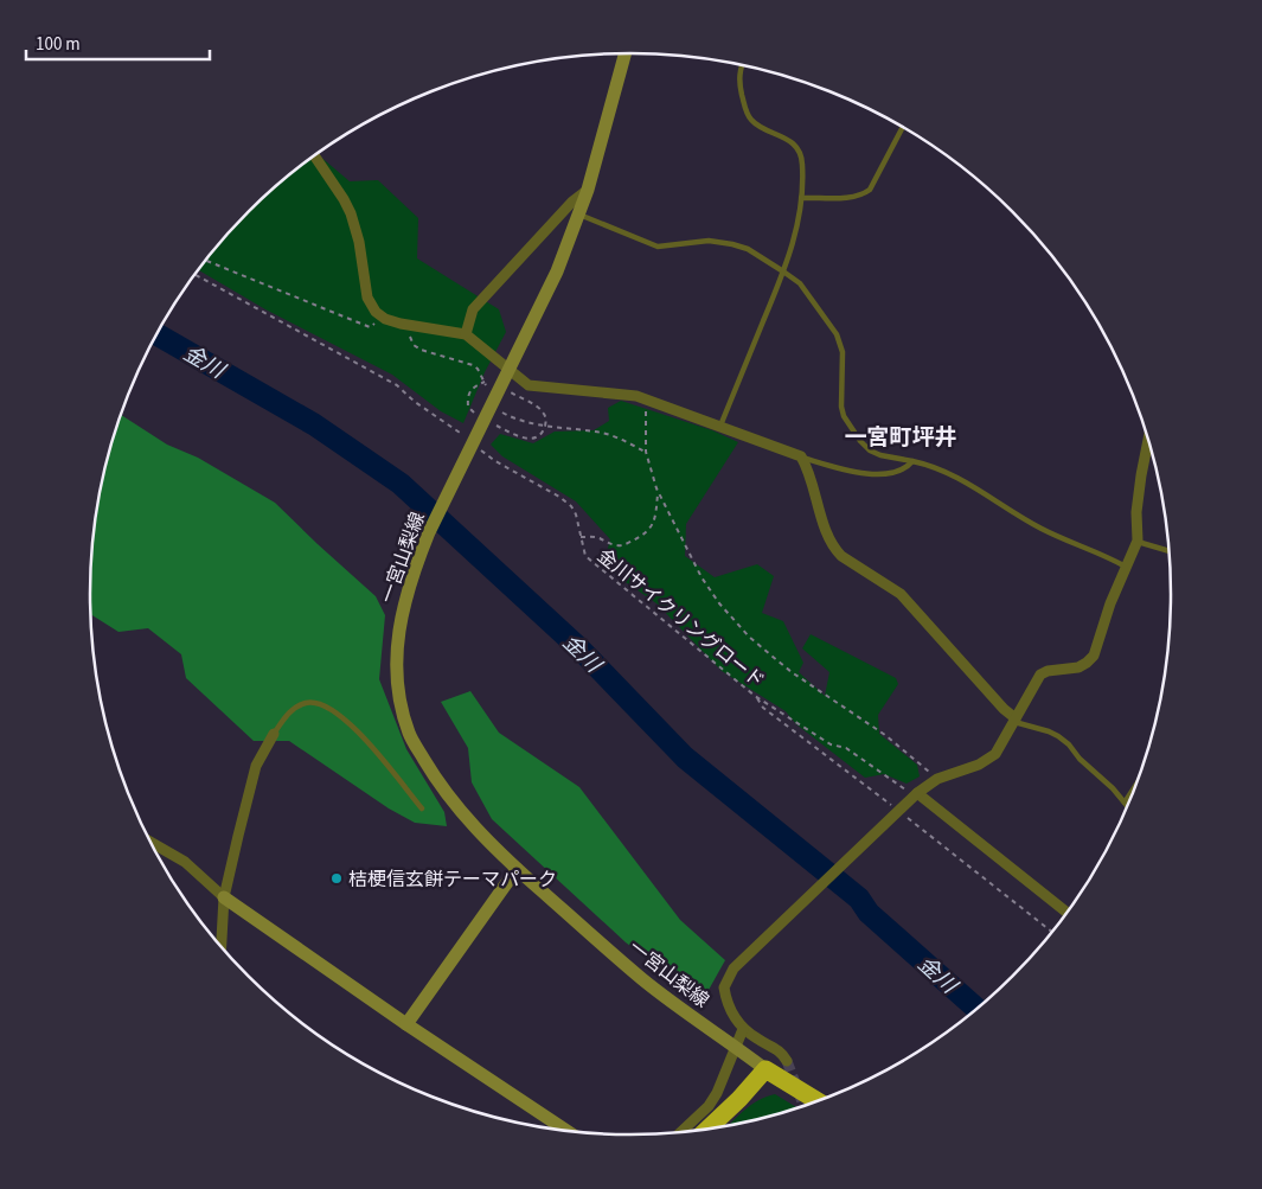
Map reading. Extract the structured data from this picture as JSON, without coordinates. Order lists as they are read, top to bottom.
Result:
{
  "streets": {
    "main road": ["一宮山梨線"],
    "path": ["金川サイクリングロード"]
  },
  "districts": ["一宮町坪井"],
  "water": ["金川"],
  "places": ["桔梗信玄餅テーマパーク"],
  "scale_bar": "100 m"
}
